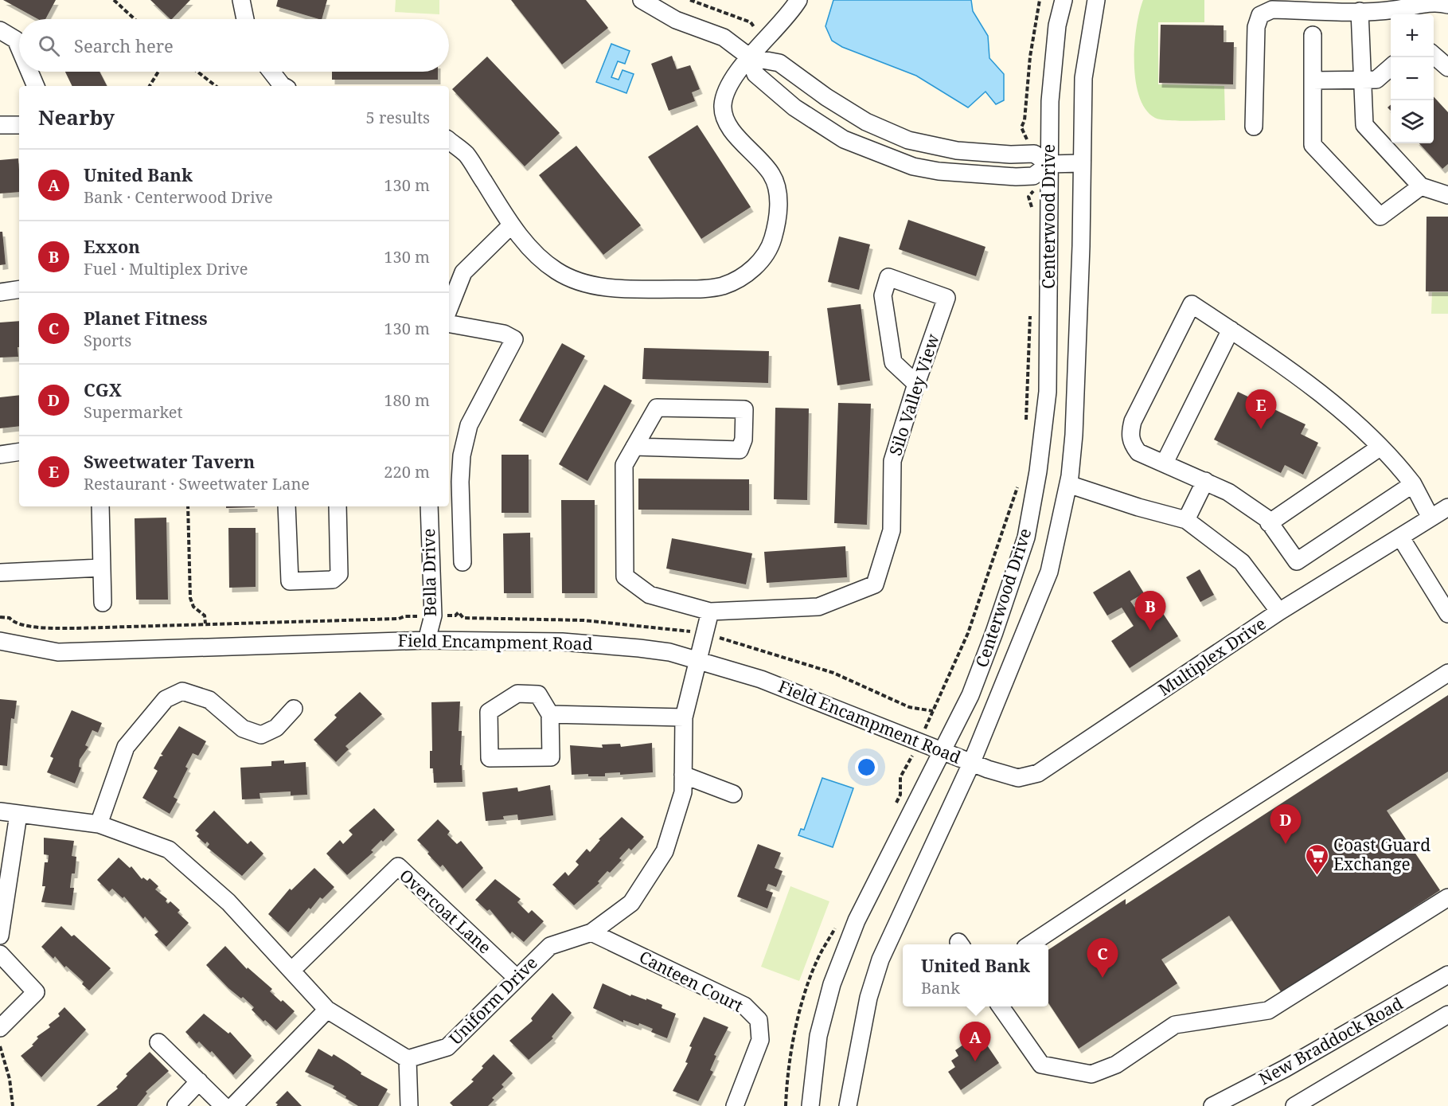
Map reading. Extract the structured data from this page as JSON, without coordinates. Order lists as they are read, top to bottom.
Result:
{
  "streets": {
    "street": [
      "Centerwood Drive",
      "Silo Valley View",
      "Bella Drive",
      "Field Encampment Road",
      "Multiplex Drive",
      "Overcoat Lane",
      "Canteen Court",
      "Uniform Drive",
      "New Braddock Road"
    ]
  },
  "crossings": [
    ["Centerwood Drive", "Field Encampment Road"],
    ["Centerwood Drive", "Multiplex Drive"],
    ["Bella Drive", "Field Encampment Road"],
    ["Field Encampment Road", "Multiplex Drive"],
    ["Field Encampment Road", "Uniform Drive"],
    ["Overcoat Lane", "Uniform Drive"],
    ["Canteen Court", "Uniform Drive"]
  ],
  "places": {
    "supermarket": ["Coast Guard Exchange"]
  },
  "page": {
    "map_buttons": ["+", "−"],
    "search": "Search here",
    "heading": ["Nearby", "5 results"],
    "list": [
      {
        "mark": "A",
        "name": "United Bank",
        "note": "Bank · Centerwood Drive",
        "value": "130 m"
      },
      {
        "mark": "B",
        "name": "Exxon",
        "note": "Fuel · Multiplex Drive",
        "value": "130 m"
      },
      {
        "mark": "C",
        "name": "Planet Fitness",
        "note": "Sports",
        "value": "130 m"
      },
      {
        "mark": "D",
        "name": "CGX",
        "note": "Supermarket",
        "value": "180 m"
      },
      {
        "mark": "E",
        "name": "Sweetwater Tavern",
        "note": "Restaurant · Sweetwater Lane",
        "value": "220 m"
      }
    ],
    "pins": [
      "E",
      "B",
      "D",
      "C",
      "A"
    ],
    "popup": ["United Bank", "Bank"]
  }
}
